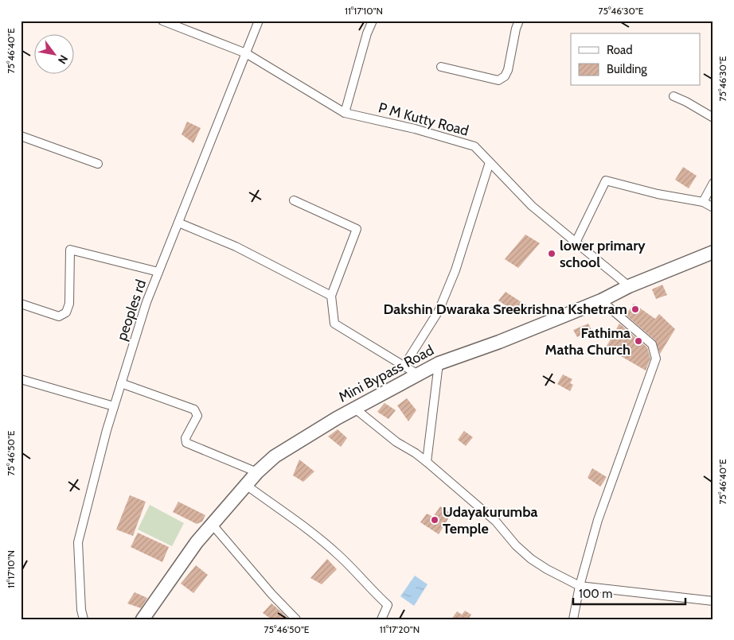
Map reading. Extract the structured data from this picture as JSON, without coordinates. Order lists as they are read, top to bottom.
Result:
{
  "streets": {
    "main road": ["Mini Bypass Road"],
    "street": ["P M Kutty Road", "peoples rd"]
  },
  "crossings": [
    ["P M Kutty Road", "peoples rd"],
    ["P M Kutty Road", "Mini Bypass Road"]
  ],
  "places": [
    "lower primary school",
    "Dakshin Dwaraka Sreekrishna Kshetram",
    "Fathima Matha Church",
    "Udayakurumba Temple"
  ],
  "legend": ["Road", "Building"],
  "scale_bar": "100 m",
  "north": "bottom right",
  "coordinates": [
    "11°17'10\"N",
    "75°46'30\"E",
    "75°46'40\"E",
    "75°46'50\"E",
    "11°17'20\"N"
  ]
}
